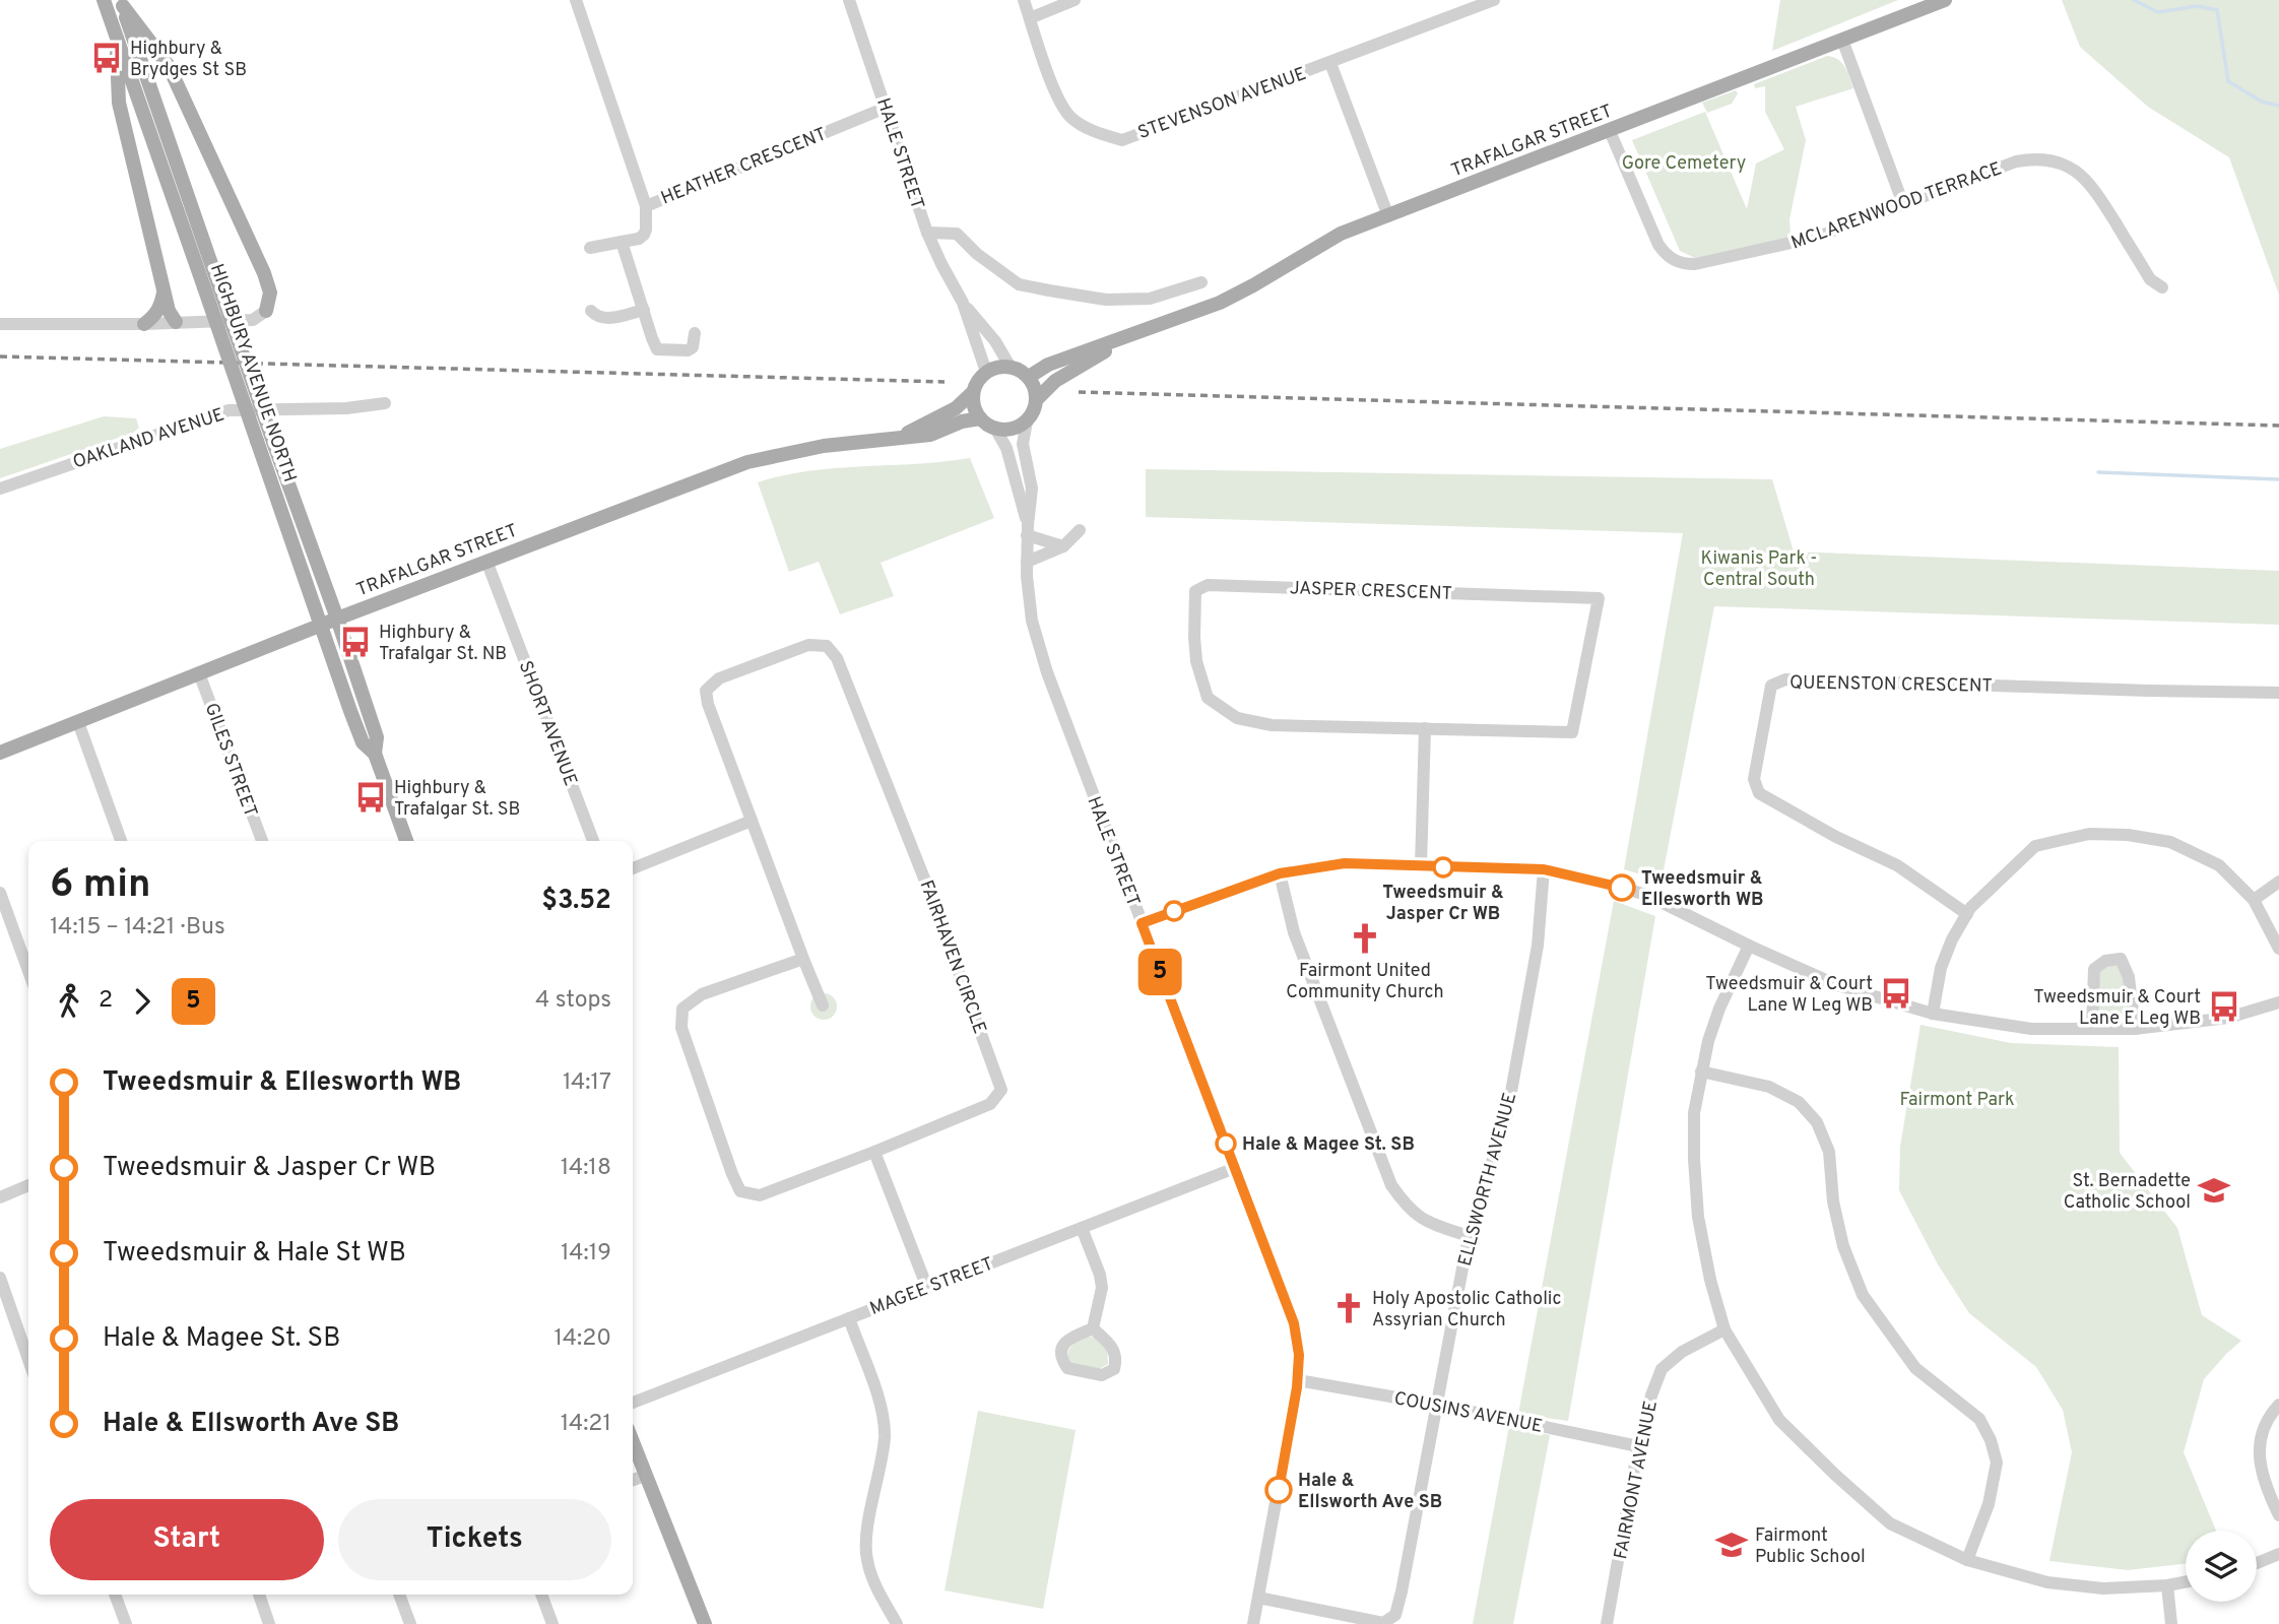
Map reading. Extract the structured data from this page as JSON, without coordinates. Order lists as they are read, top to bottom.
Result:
{
  "streets": {
    "main road": ["TRAFALGAR STREET", "HIGHBURY AVENUE NORTH"],
    "street": [
      "STEVENSON AVENUE",
      "HALE STREET",
      "HEATHER CRESCENT",
      "MCLARENWOOD TERRACE",
      "OAKLAND AVENUE",
      "JASPER CRESCENT",
      "QUEENSTON CRESCENT",
      "SHORT AVENUE",
      "GILES STREET",
      "FAIRHAVEN CIRCLE",
      "ELLSWORTH AVENUE",
      "MAGEE STREET",
      "COUSINS AVENUE",
      "FAIRMONT AVENUE"
    ]
  },
  "crossings": [
    ["TRAFALGAR STREET", "HALE STREET"],
    ["TRAFALGAR STREET", "MCLARENWOOD TERRACE"],
    ["TRAFALGAR STREET", "HIGHBURY AVENUE NORTH"],
    ["TRAFALGAR STREET", "SHORT AVENUE"],
    ["TRAFALGAR STREET", "GILES STREET"],
    ["HALE STREET", "HEATHER CRESCENT"],
    ["HALE STREET", "MAGEE STREET"],
    ["HALE STREET", "COUSINS AVENUE"],
    ["ELLSWORTH AVENUE", "COUSINS AVENUE"],
    ["COUSINS AVENUE", "FAIRMONT AVENUE"]
  ],
  "parks": ["Gore Cemetery", "Kiwanis Park - Central South", "Fairmont Park"],
  "places": {
    "bus stop": [
      "Highbury & Brydges St SB",
      "Highbury & Trafalgar St. NB",
      "Highbury & Trafalgar St. SB",
      "Tweedsmuir & Court Lane W Leg WB",
      "Tweedsmuir & Court Lane E Leg WB"
    ],
    "other": [
      "Tweedsmuir & Jasper Cr WB",
      "Tweedsmuir & Ellesworth WB",
      "Hale & Magee St. SB",
      "Hale & Ellsworth Ave SB"
    ],
    "church": ["Fairmont United Community Church", "Holy Apostolic Catholic Assyrian Church"],
    "school or university": ["St. Bernadette Catholic School", "Fairmont Public School"]
  },
  "lines": ["bus line 5"],
  "page": {
    "on_map": "5",
    "heading": ["6 min", "14:15 – 14:21 · Bus", "$3.52"],
    "legs": ["2", "5", "4 stops"],
    "list": [
      {
        "name": "Tweedsmuir & Ellesworth WB",
        "value": "14:17"
      },
      {
        "name": "Tweedsmuir & Jasper Cr WB",
        "value": "14:18"
      },
      {
        "name": "Tweedsmuir & Hale St WB",
        "value": "14:19"
      },
      {
        "name": "Hale & Magee St. SB",
        "value": "14:20"
      },
      {
        "name": "Hale & Ellsworth Ave SB",
        "value": "14:21"
      }
    ],
    "buttons": ["Start", "Tickets"]
  }
}
